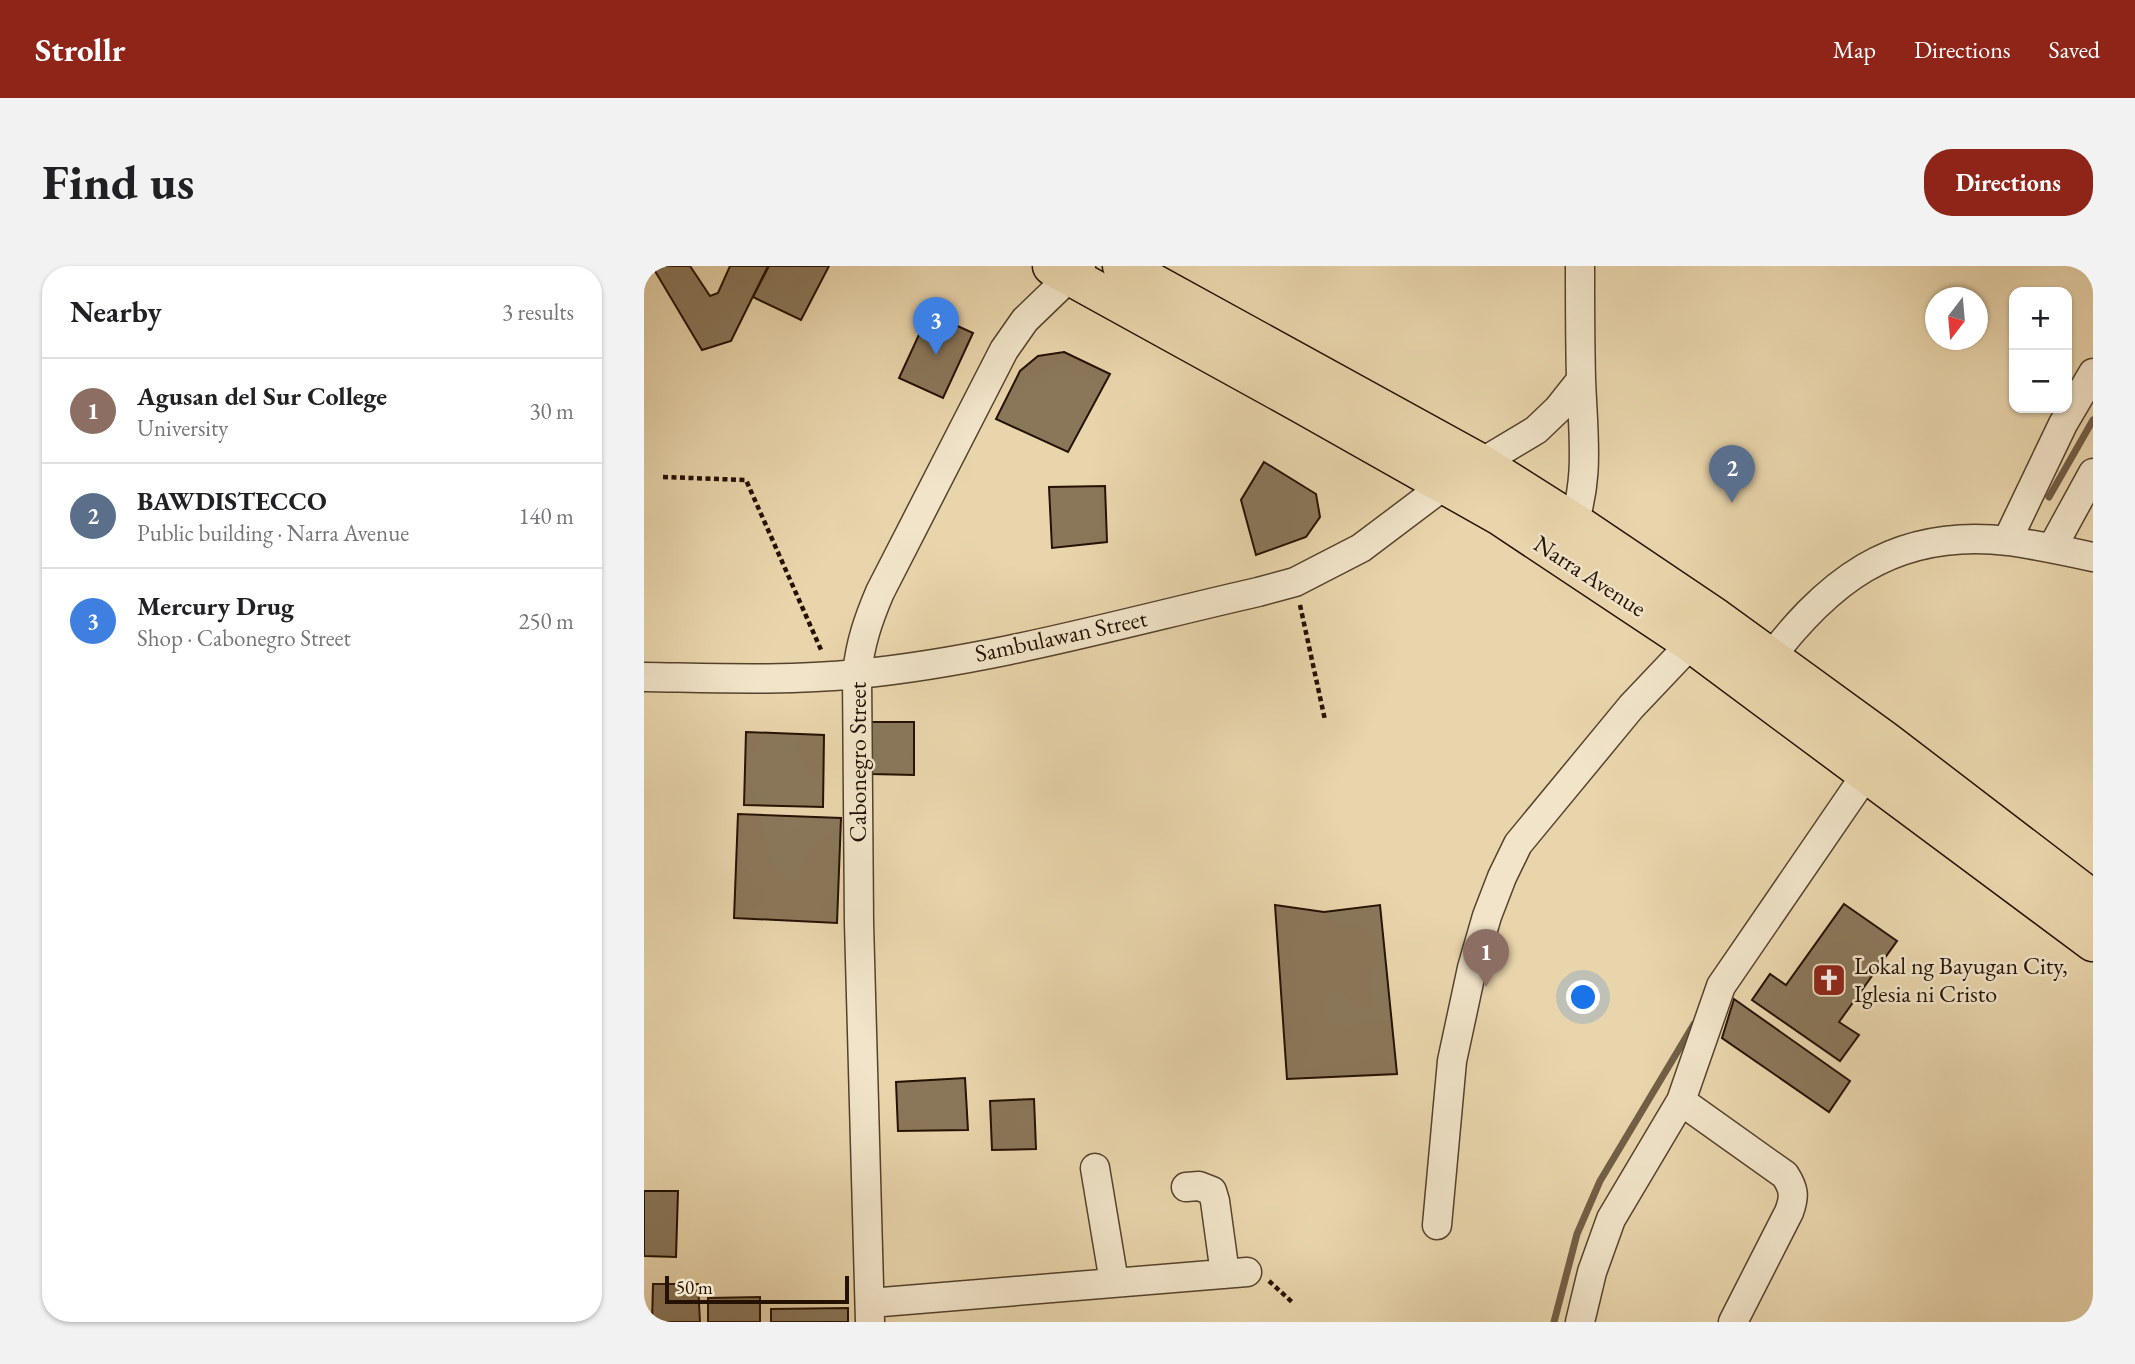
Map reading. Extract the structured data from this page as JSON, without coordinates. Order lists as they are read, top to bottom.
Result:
{
  "streets": {
    "highway": ["Narra Avenue"],
    "street": ["Sambulawan Street", "Cabonegro Street"]
  },
  "crossings": [
    ["Narra Avenue", "Sambulawan Street"],
    ["Narra Avenue", "Cabonegro Street"],
    ["Sambulawan Street", "Cabonegro Street"]
  ],
  "places": {
    "church": ["Lokal ng Bayugan City, Iglesia ni Cristo"]
  },
  "scale_bar": "50 m",
  "north": "bottom",
  "page": {
    "header": "Strollr",
    "nav": ["Map", "Directions", "Saved"],
    "buttons": "Directions",
    "title": "Find us",
    "heading": ["Nearby", "3 results"],
    "map_buttons": ["+", "−"],
    "pins": ["3", "2", "1"],
    "list": [
      {
        "mark": "1",
        "name": "Agusan del Sur College",
        "note": "University",
        "value": "30 m"
      },
      {
        "mark": "2",
        "name": "BAWDISTECCO",
        "note": "Public building · Narra Avenue",
        "value": "140 m"
      },
      {
        "mark": "3",
        "name": "Mercury Drug",
        "note": "Shop · Cabonegro Street",
        "value": "250 m"
      }
    ],
    "scale": "50 m"
  }
}
